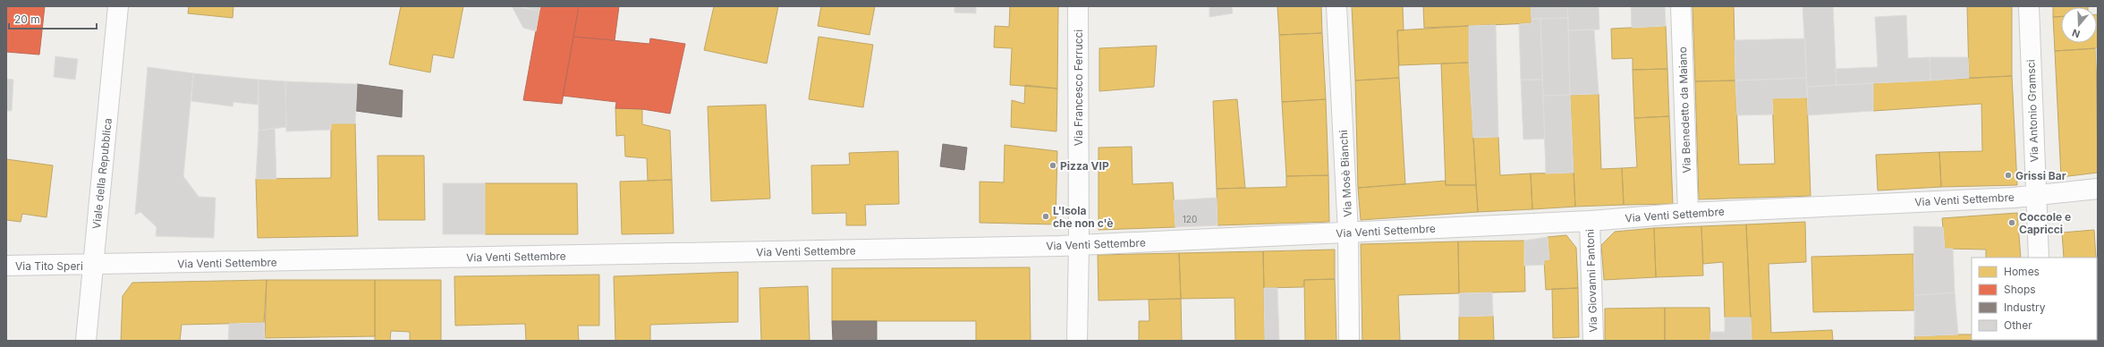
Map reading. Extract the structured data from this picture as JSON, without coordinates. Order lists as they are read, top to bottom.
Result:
{
  "streets": {
    "street": [
      "Via Francesco Ferrucci",
      "Via Benedetto da Maiano",
      "Via Antonio Gramsci",
      "Viale della Repubblica",
      "Via Mosè Bianchi",
      "Via Venti Settembre",
      "Via Tito Speri",
      "Via Giovanni Fantoni"
    ]
  },
  "crossings": [
    ["Via Francesco Ferrucci", "Via Venti Settembre"],
    ["Via Benedetto da Maiano", "Via Venti Settembre"],
    ["Via Antonio Gramsci", "Via Venti Settembre"],
    ["Viale della Repubblica", "Via Venti Settembre"],
    ["Viale della Repubblica", "Via Tito Speri"],
    ["Via Mosè Bianchi", "Via Venti Settembre"],
    ["Via Venti Settembre", "Via Tito Speri"],
    ["Via Venti Settembre", "Via Giovanni Fantoni"]
  ],
  "places": [
    "Pizza VIP",
    "Grissi Bar",
    "L'Isola che non c'è",
    "Coccole e Capricci"
  ],
  "house_numbers": ["120"],
  "legend": [
    "Homes",
    "Shops",
    "Industry",
    "Other"
  ],
  "scale_bar": "20 m",
  "north": "bottom"
}
